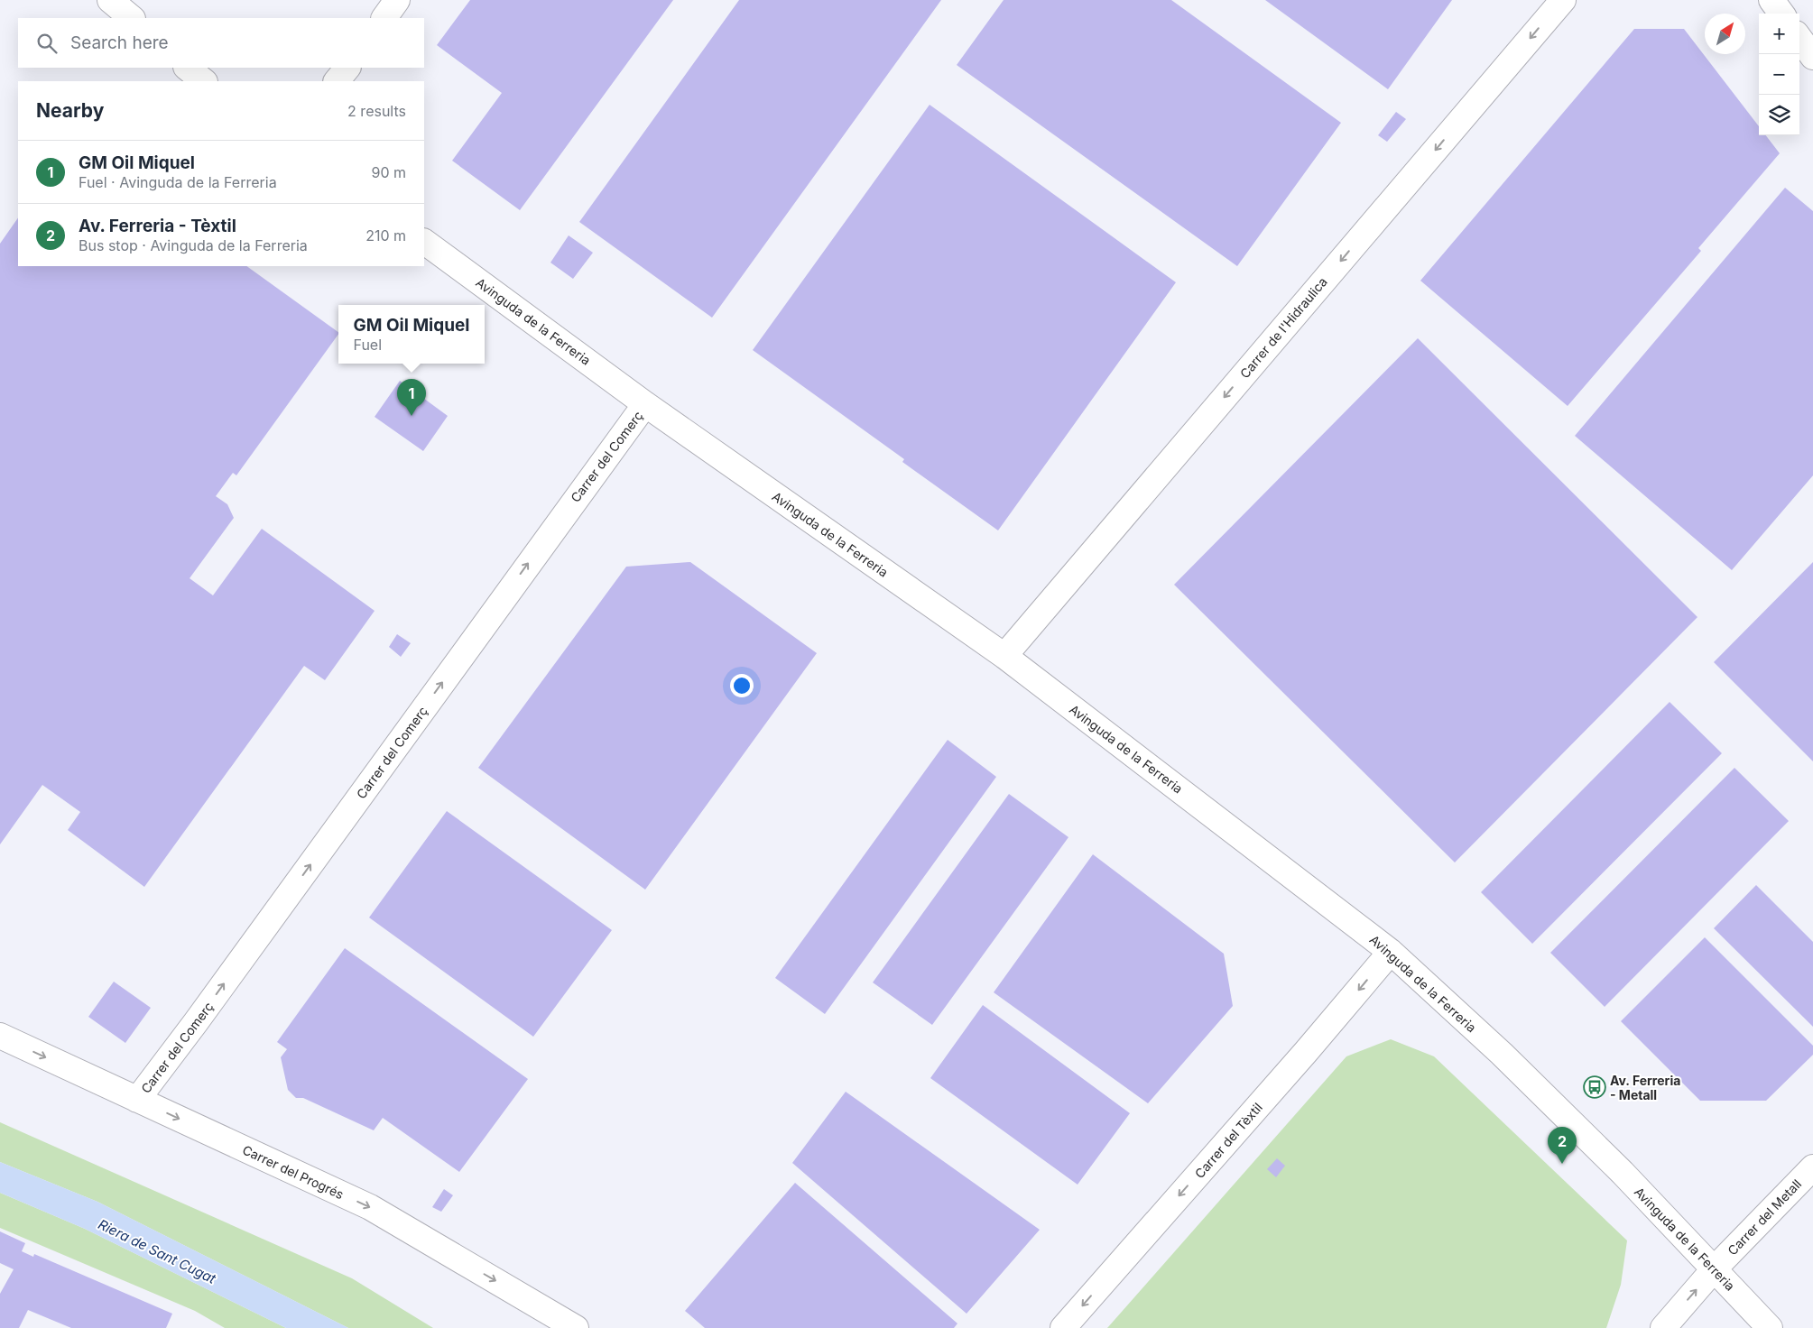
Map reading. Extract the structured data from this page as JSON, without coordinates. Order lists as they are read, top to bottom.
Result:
{
  "streets": {
    "street": [
      "Avinguda de la Ferreria",
      "Carrer de l'Hidraulica",
      "Carrer del Comerç",
      "Carrer del Tèxtil",
      "Carrer del Progrés",
      "Carrer del Metall"
    ]
  },
  "crossings": [
    ["Avinguda de la Ferreria", "Carrer de l'Hidraulica"],
    ["Avinguda de la Ferreria", "Carrer del Comerç"],
    ["Avinguda de la Ferreria", "Carrer del Tèxtil"],
    ["Avinguda de la Ferreria", "Carrer del Metall"],
    ["Carrer del Comerç", "Carrer del Progrés"]
  ],
  "one_way": [
    "Carrer de l'Hidraulica",
    "Carrer del Comerç",
    "Carrer del Tèxtil",
    "Carrer del Progrés",
    "Carrer del Metall"
  ],
  "water": ["Riera de Sant Cugat"],
  "places": {
    "bus stop": ["Av. Ferreria - Metall"]
  },
  "north": "top right",
  "page": {
    "map_buttons": ["+", "−"],
    "search": "Search here",
    "heading": ["Nearby", "2 results"],
    "list": [
      {
        "mark": "1",
        "name": "GM Oil Miquel",
        "note": "Fuel · Avinguda de la Ferreria",
        "value": "90 m"
      },
      {
        "mark": "2",
        "name": "Av. Ferreria - Tèxtil",
        "note": "Bus stop · Avinguda de la Ferreria",
        "value": "210 m"
      }
    ],
    "popup": ["GM Oil Miquel", "Fuel"],
    "pins": ["1", "2"]
  }
}
